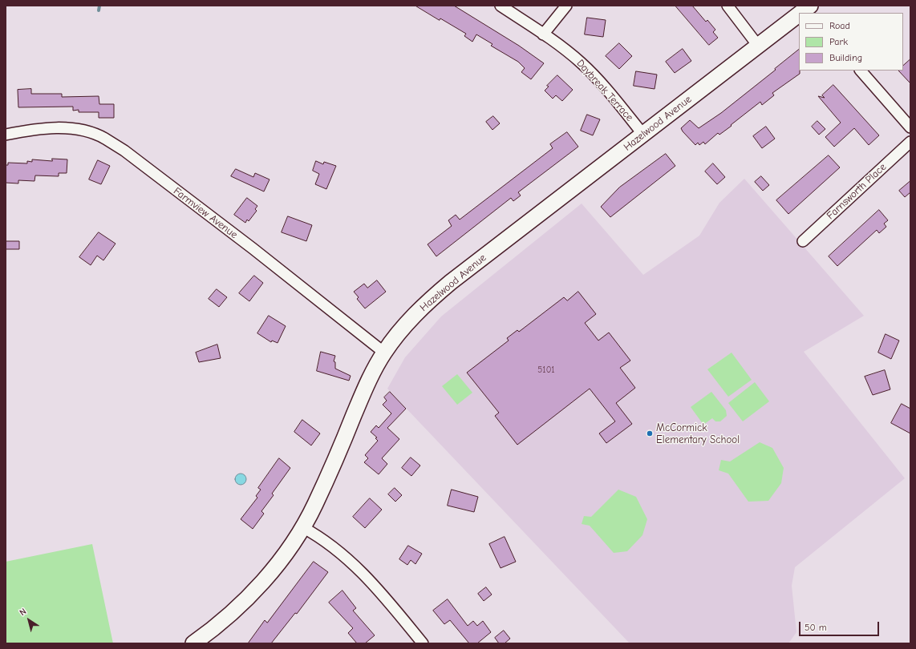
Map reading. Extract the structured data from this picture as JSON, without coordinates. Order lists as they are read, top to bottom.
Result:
{
  "streets": {
    "street": [
      "Daybreak Terrace",
      "Hazelwood Avenue",
      "Farnsworth Place",
      "Farmview Avenue"
    ]
  },
  "crossings": [
    ["Daybreak Terrace", "Hazelwood Avenue"],
    ["Hazelwood Avenue", "Farmview Avenue"]
  ],
  "places": ["McCormick Elementary School"],
  "house_numbers": ["5101"],
  "legend": ["Road", "Park", "Building"],
  "scale_bar": "50 m",
  "north": "top left"
}
